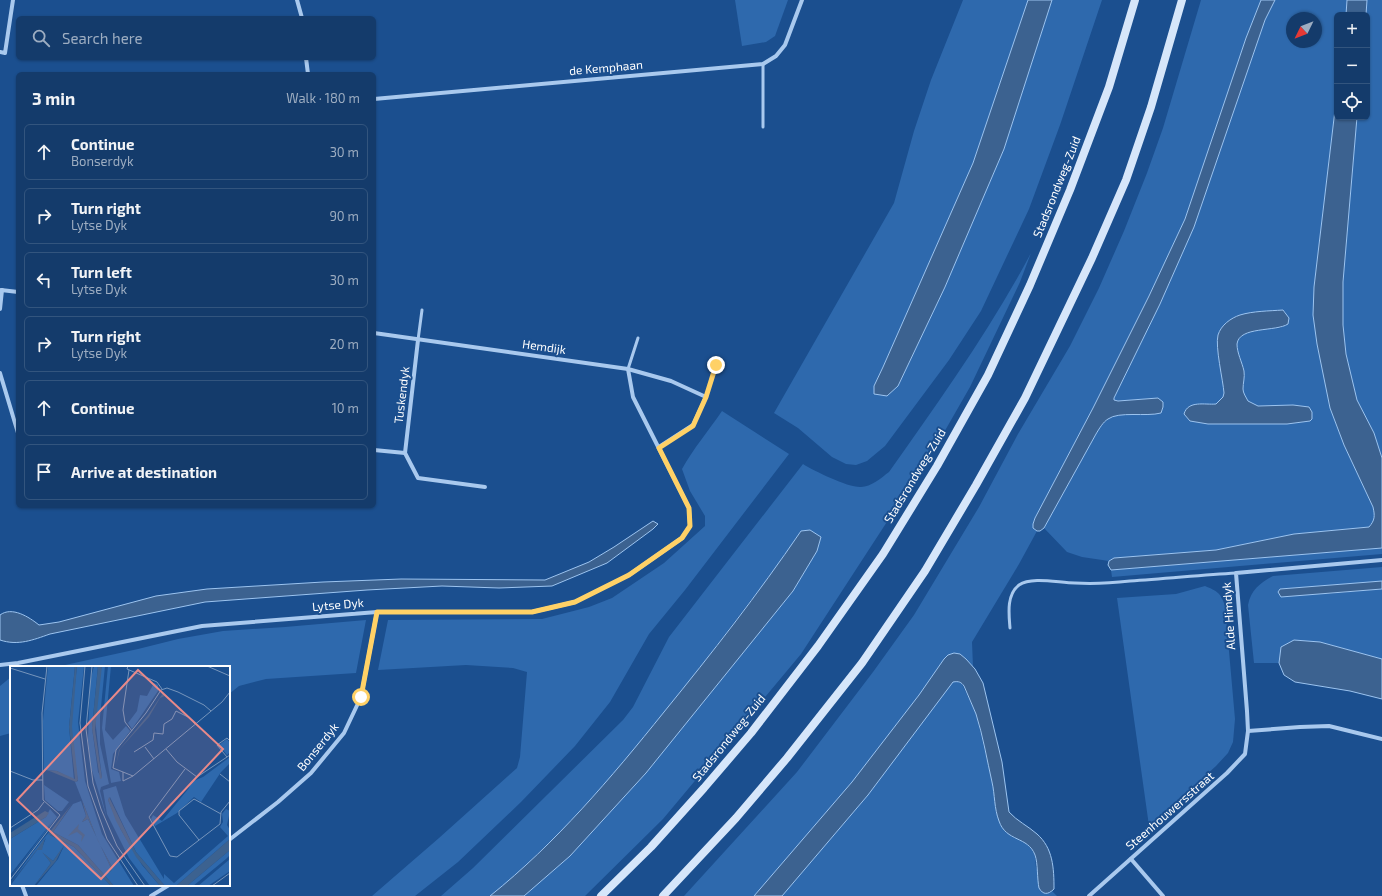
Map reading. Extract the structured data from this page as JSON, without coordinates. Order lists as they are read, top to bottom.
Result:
{
  "streets": {
    "main road": ["Stadsrondweg-Zuid"],
    "street": [
      "de Kemphaan",
      "Hemdijk",
      "Tuskendyk",
      "Lytse Dyk",
      "Alde Himdyk",
      "Bonserdyk",
      "Steenhouwersstraat"
    ]
  },
  "crossings": [
    ["Hemdijk", "Tuskendyk"],
    ["Hemdijk", "Lytse Dyk"],
    ["Lytse Dyk", "Bonserdyk"],
    ["Alde Himdyk", "Steenhouwersstraat"]
  ],
  "north": "bottom left",
  "page": {
    "map_buttons": ["+", "−"],
    "search": "Search here",
    "heading": ["3 min", "Walk · 180 m"],
    "list": [
      ["Continue", "Bonserdyk", "30 m"],
      ["Turn right", "Lytse Dyk", "90 m"],
      ["Turn left", "Lytse Dyk", "30 m"],
      ["Turn right", "Lytse Dyk", "20 m"],
      ["Continue", "10 m"],
      "Arrive at destination"
    ]
  }
}
